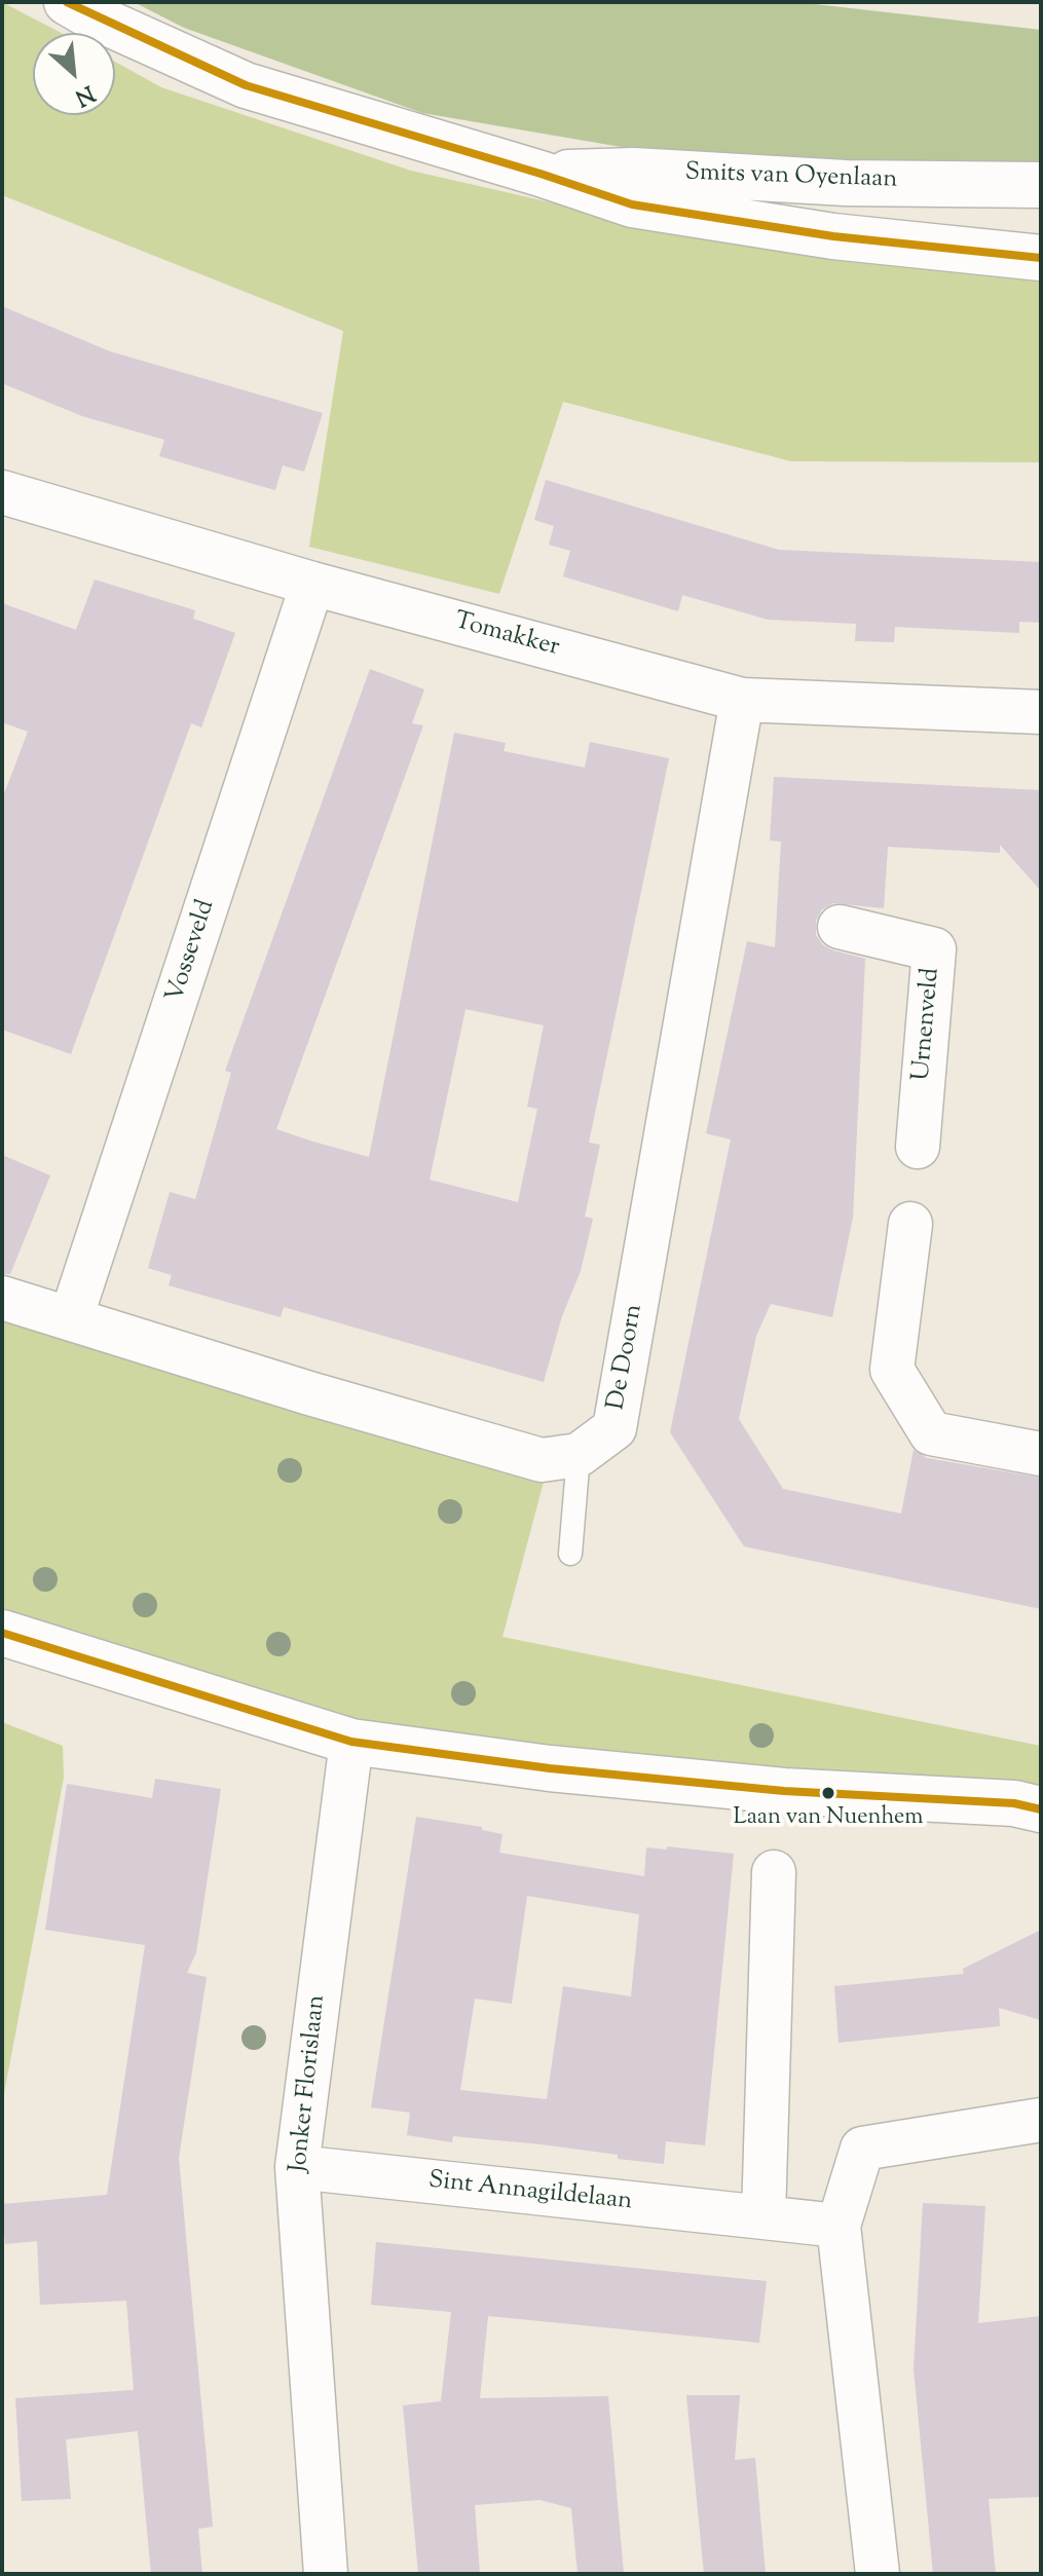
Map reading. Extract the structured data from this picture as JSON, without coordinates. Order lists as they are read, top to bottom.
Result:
{
  "streets": {
    "main road": ["Smits van Oyenlaan"],
    "street": [
      "Tomakker",
      "Vosseveld",
      "Urnenveld",
      "De Doorn",
      "Jonker Florislaan",
      "Sint Annagildelaan"
    ]
  },
  "crossings": [
    ["Tomakker", "Vosseveld"],
    ["Tomakker", "De Doorn"],
    ["Jonker Florislaan", "Sint Annagildelaan"]
  ],
  "places": ["Laan van Nuenhem"],
  "north": "bottom right"
}
